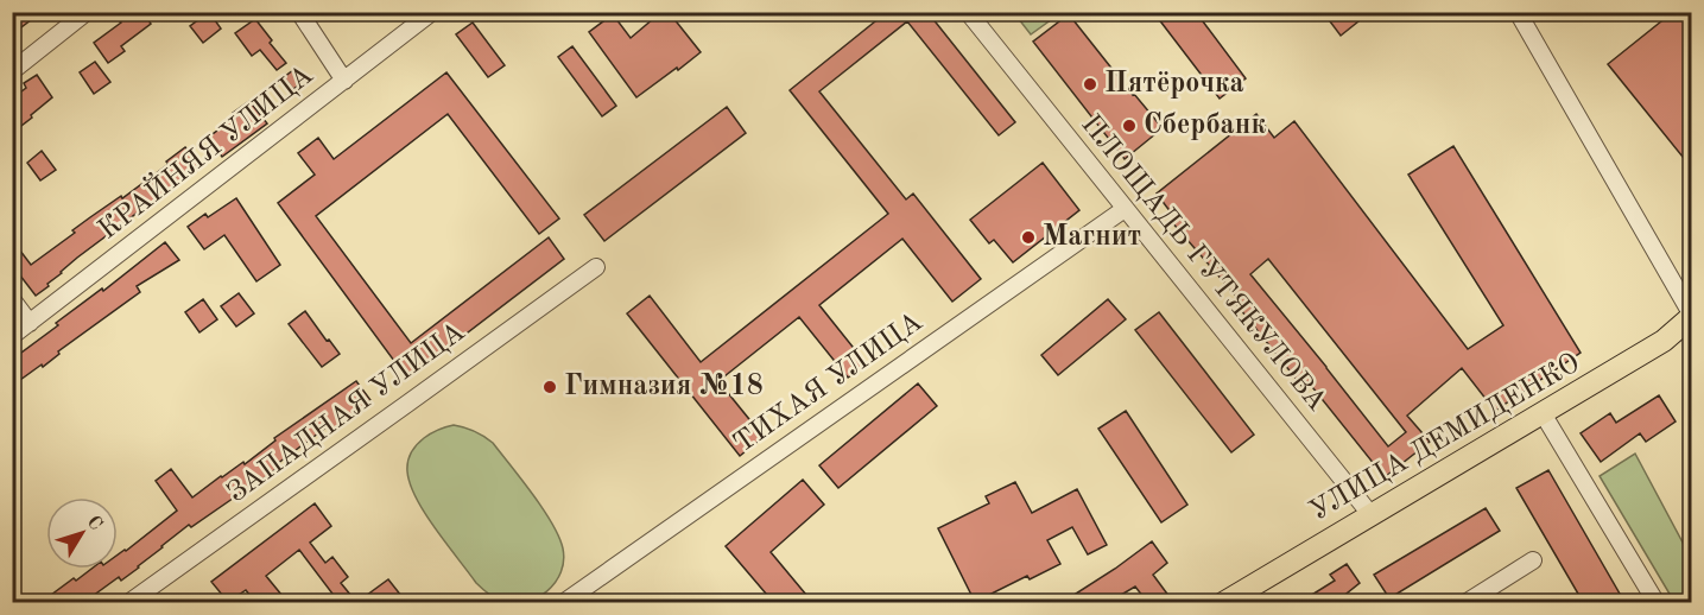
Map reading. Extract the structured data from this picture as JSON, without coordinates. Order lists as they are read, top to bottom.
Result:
{
  "streets": {
    "main road": ["УЛИЦА ДЕМИДЕНКО"],
    "street": [
      "КРАЙНЯЯ УЛИЦА",
      "ПЛОЩАДЬ ГУТЯКУЛОВА",
      "ТИХАЯ УЛИЦА",
      "ЗАПАДНАЯ УЛИЦА"
    ]
  },
  "crossings": [
    ["ПЛОЩАДЬ ГУТЯКУЛОВА", "ТИХАЯ УЛИЦА"],
    ["ПЛОЩАДЬ ГУТЯКУЛОВА", "УЛИЦА ДЕМИДЕНКО"]
  ],
  "places": [
    "Пятёрочка",
    "Сбербанк",
    "Магнит",
    "Гимназия №18"
  ],
  "north": "top right"
}
